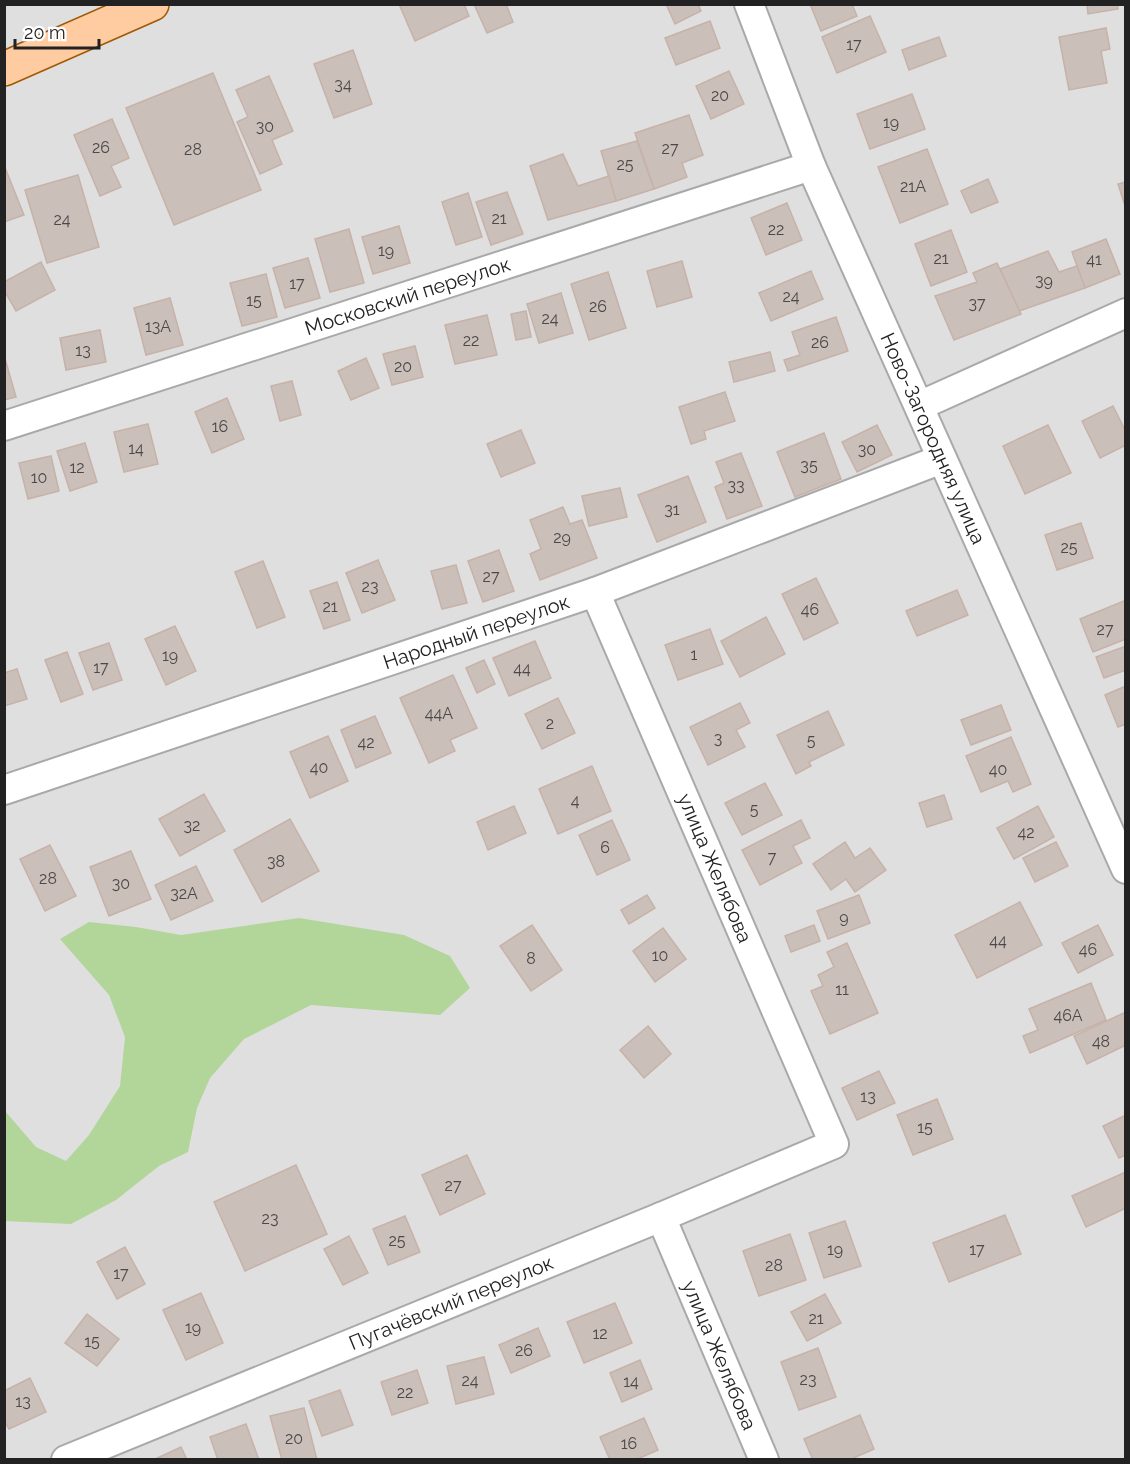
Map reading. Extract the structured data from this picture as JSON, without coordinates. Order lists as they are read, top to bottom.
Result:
{
  "streets": {
    "street": [
      "Московский переулок",
      "Ново-Загородняя улица",
      "Народный переулок",
      "улица Желябова",
      "Пугачёвский переулок"
    ]
  },
  "crossings": [
    ["Московский переулок", "Ново-Загородняя улица"],
    ["Ново-Загородняя улица", "Народный переулок"],
    ["Народный переулок", "улица Желябова"],
    ["улица Желябова", "Пугачёвский переулок"]
  ],
  "house_numbers": [
    "17",
    "34",
    "20",
    "19",
    "30",
    "26",
    "27",
    "28",
    "25",
    "21А",
    "21",
    "24",
    "22",
    "19",
    "21",
    "41",
    "39",
    "17",
    "24",
    "15",
    "37",
    "26",
    "24",
    "13А",
    "22",
    "26",
    "13",
    "20",
    "16",
    "14",
    "30",
    "35",
    "12",
    "10",
    "33",
    "31",
    "29",
    "25",
    "27",
    "23",
    "21",
    "46",
    "27",
    "1",
    "19",
    "17",
    "44",
    "44А",
    "2",
    "3",
    "5",
    "42",
    "40",
    "40",
    "4",
    "5",
    "32",
    "42",
    "6",
    "7",
    "38",
    "28",
    "30",
    "32А",
    "9",
    "44",
    "46",
    "10",
    "8",
    "11",
    "46А",
    "48",
    "13",
    "15",
    "27",
    "23",
    "25",
    "19",
    "17",
    "28",
    "17",
    "21",
    "19",
    "12",
    "15",
    "26",
    "23",
    "24",
    "14",
    "22",
    "13",
    "20",
    "16"
  ],
  "scale_bar": "20 m"
}
